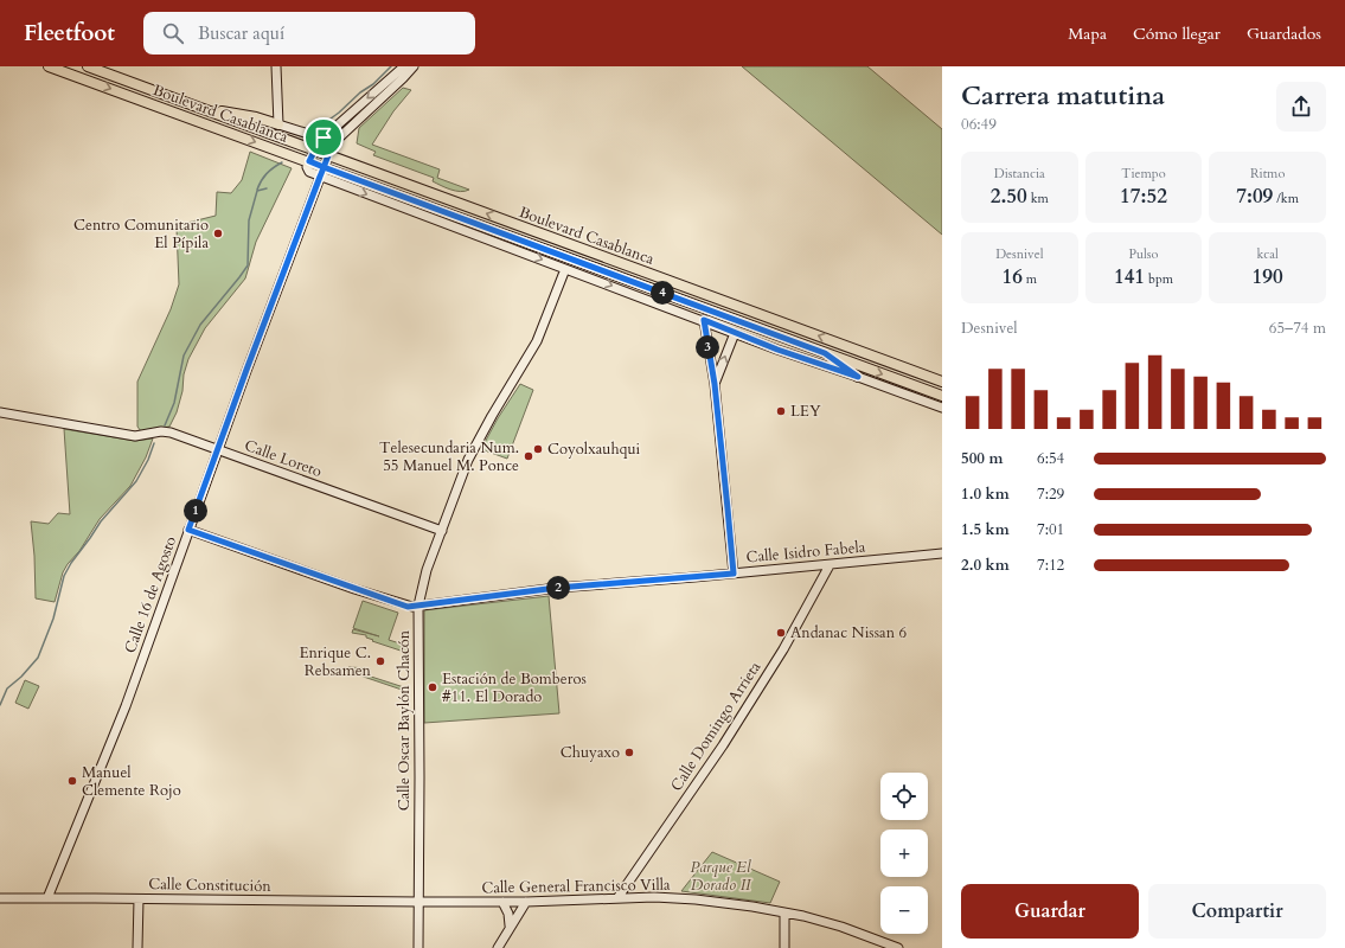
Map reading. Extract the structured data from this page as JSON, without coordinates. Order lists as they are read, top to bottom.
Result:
{
  "streets": {
    "main road": ["Boulevard Casablanca"],
    "street": [
      "Calle Loreto",
      "Calle Isidro Fabela",
      "Calle 16 de Agosto",
      "Calle Oscar Baylón Chacón",
      "Calle Domingo Arrieta",
      "Calle Constitución",
      "Calle General Francisco Villa"
    ]
  },
  "crossings": [
    ["Boulevard Casablanca", "Calle 16 de Agosto"],
    ["Calle Loreto", "Calle 16 de Agosto"],
    ["Calle Loreto", "Calle Oscar Baylón Chacón"],
    ["Calle Isidro Fabela", "Calle 16 de Agosto"],
    ["Calle Isidro Fabela", "Calle Oscar Baylón Chacón"],
    ["Calle Isidro Fabela", "Calle Domingo Arrieta"],
    ["Calle 16 de Agosto", "Calle Constitución"],
    ["Calle Oscar Baylón Chacón", "Calle Constitución"],
    ["Calle Oscar Baylón Chacón", "Calle General Francisco Villa"],
    ["Calle Domingo Arrieta", "Calle General Francisco Villa"],
    ["Calle Constitución", "Calle General Francisco Villa"]
  ],
  "parks": ["Parque El Dorado II"],
  "places": [
    "Centro Comunitario El Pípila",
    "LEY",
    "Coyolxauhqui",
    "Telesecundaria Num. 55 Manuel M. Ponce",
    "Andanac Nissan 6",
    "Enrique C. Rebsamen",
    "Estación de Bomberos #11. El Dorado",
    "Chuyaxo",
    "Manuel Clemente Rojo"
  ],
  "page": {
    "header": "Fleetfoot",
    "search": "Buscar aquí",
    "nav": ["Mapa", "Cómo llegar", "Guardados"],
    "heading": ["Carrera matutina", "06:49"],
    "stats": [
      ["Distancia", "2.50 km"],
      ["Tiempo", "17:52"],
      ["Ritmo", "7:09 /km"],
      ["Desnivel", "16 m"],
      ["Pulso", "141 bpm"],
      ["kcal", "190"]
    ],
    "pins": [
      "4",
      "3",
      "1",
      "2"
    ],
    "chart": ["Desnivel", "65–74 m"],
    "list": [
      {
        "name": "500 m",
        "note": "6:54"
      },
      {
        "name": "1.0 km",
        "note": "7:29"
      },
      {
        "name": "1.5 km",
        "note": "7:01"
      },
      {
        "name": "2.0 km",
        "note": "7:12"
      }
    ],
    "map_buttons": ["+", "−"],
    "buttons": ["Guardar", "Compartir"]
  }
}
